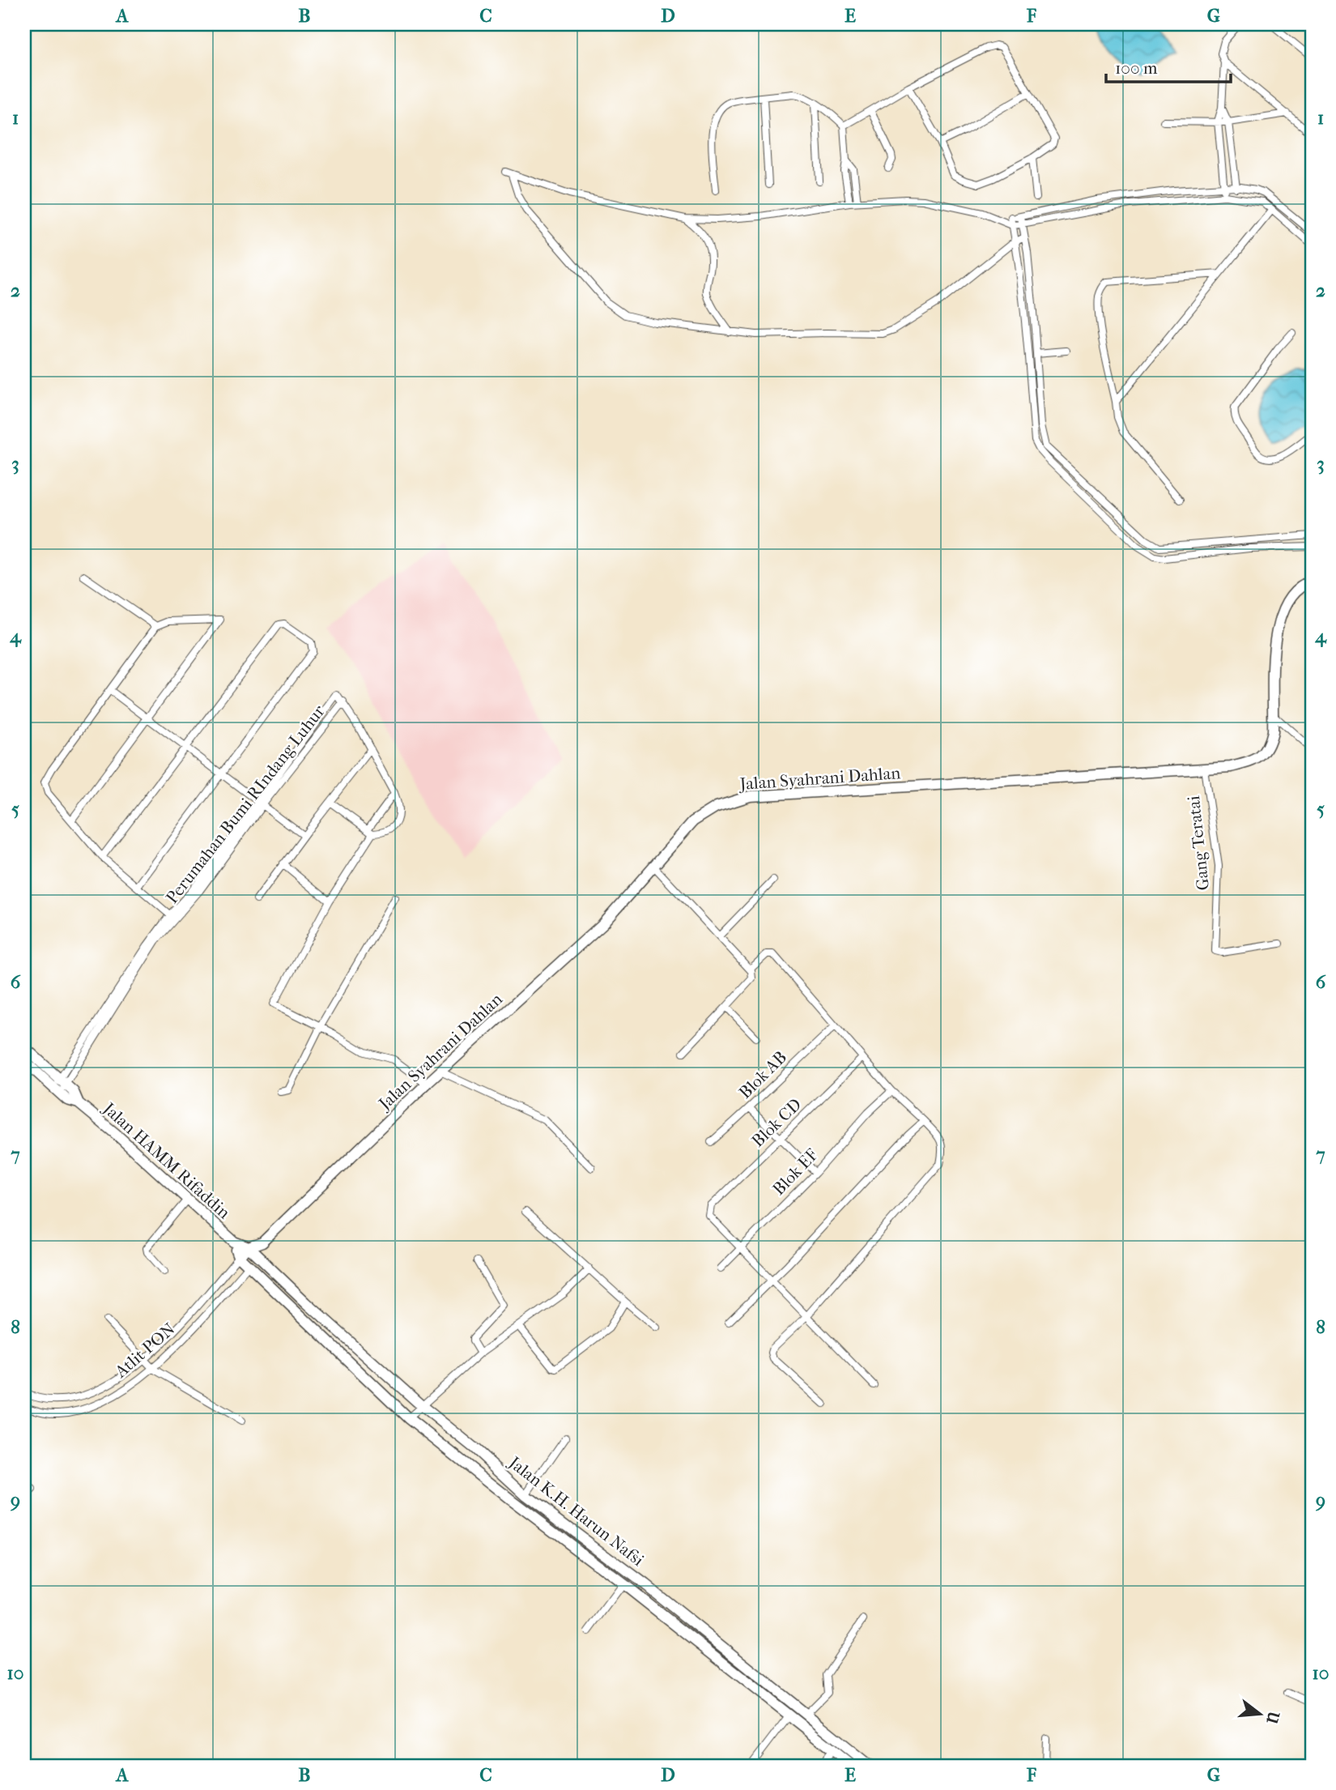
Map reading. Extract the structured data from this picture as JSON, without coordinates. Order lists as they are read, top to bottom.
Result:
{
  "streets": {
    "main road": [
      "Jalan Syahrani Dahlan",
      "Jalan HAMM Rifaddin",
      "Atlit PON",
      "Jalan K.H. Harun Nafsi"
    ],
    "street": [
      "Perumahan Bumi RIndang Luhur",
      "Gang Teratai",
      "Blok AB",
      "Blok CD",
      "Blok EF"
    ]
  },
  "crossings": [
    ["Jalan Syahrani Dahlan", "Gang Teratai"],
    ["Jalan Syahrani Dahlan", "Jalan HAMM Rifaddin"],
    ["Jalan Syahrani Dahlan", "Atlit PON"],
    ["Jalan Syahrani Dahlan", "Jalan K.H. Harun Nafsi"],
    ["Perumahan Bumi RIndang Luhur", "Jalan HAMM Rifaddin"],
    ["Blok CD", "Blok EF"],
    ["Jalan HAMM Rifaddin", "Atlit PON"],
    ["Jalan HAMM Rifaddin", "Jalan K.H. Harun Nafsi"],
    ["Atlit PON", "Jalan K.H. Harun Nafsi"]
  ],
  "scale_bar": "100 m",
  "north": "right",
  "grid": {
    "columns": [
      "A",
      "B",
      "C",
      "D",
      "E",
      "F",
      "G"
    ],
    "rows": [
      "1",
      "2",
      "3",
      "4",
      "5",
      "6",
      "7",
      "8",
      "9",
      "10"
    ]
  }
}
